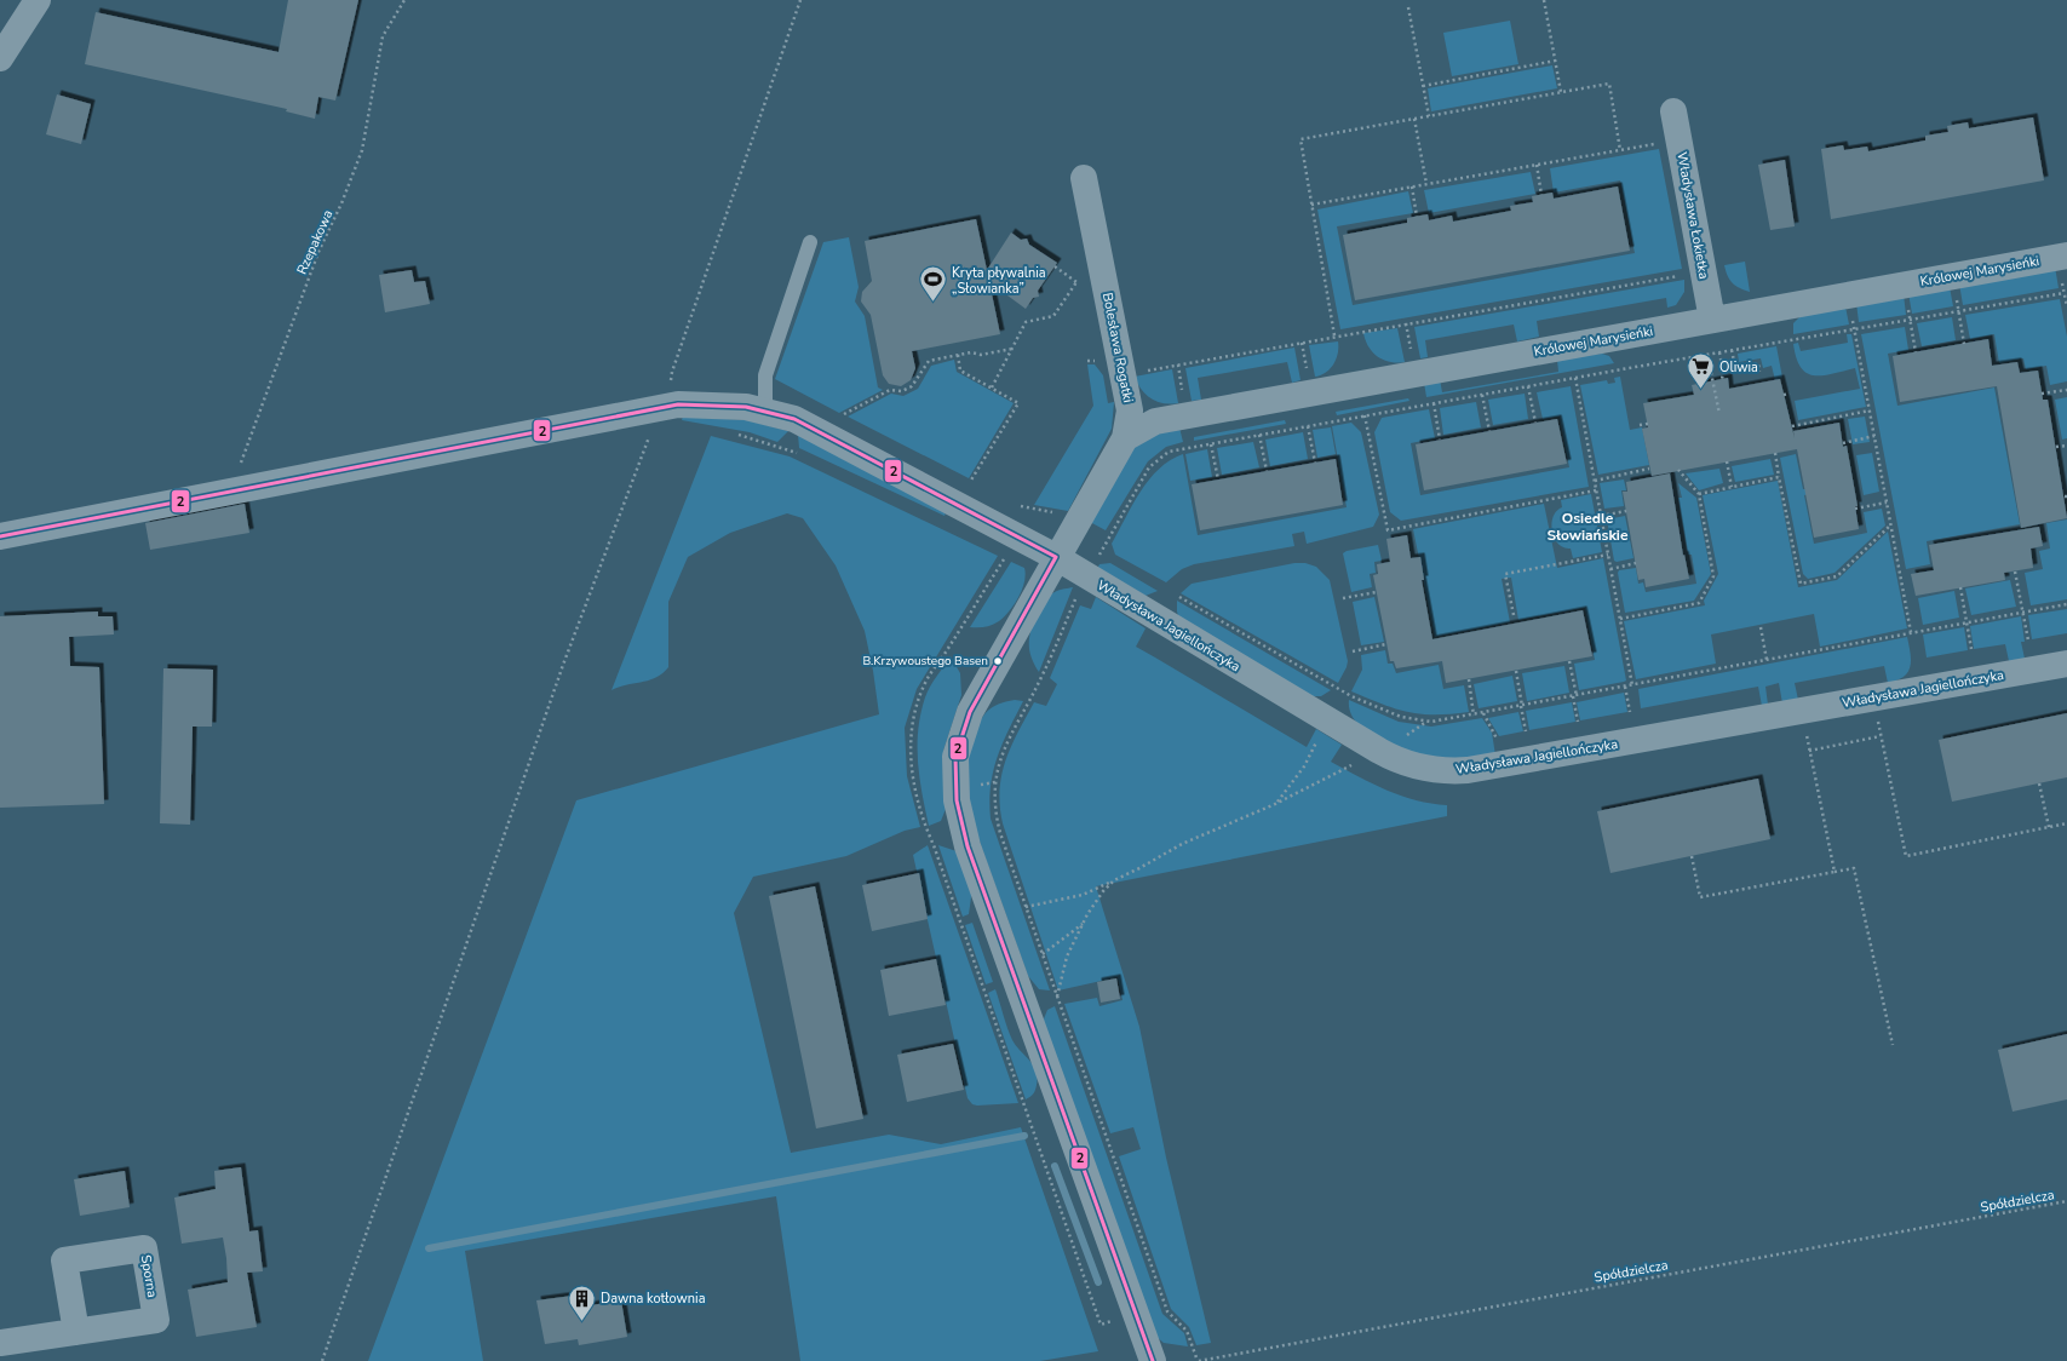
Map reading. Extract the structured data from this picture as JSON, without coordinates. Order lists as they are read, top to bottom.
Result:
{
  "streets": {
    "street": [
      "Władysława Łokietka",
      "Królowej Marysieńki",
      "Bolesława Rogatki",
      "Władysława Jagiellończyka"
    ],
    "path": ["Rzepakowa", "Spółdzielcza"]
  },
  "crossings": [
    ["Władysława Łokietka", "Królowej Marysieńki"],
    ["Rzepakowa", "Władysława Jagiellończyka"],
    ["Królowej Marysieńki", "Bolesława Rogatki"],
    ["Bolesława Rogatki", "Władysława Jagiellończyka"]
  ],
  "districts": ["Osiedle Słowiańskie"],
  "places": {
    "sports": ["Kryta pływalnia „Słowianka”"],
    "supermarket": ["Oliwia"],
    "other": ["B.Krzywoustego Basen"],
    "building": ["Dawna kotłownia"]
  },
  "lines": ["transit line 2"]
}
